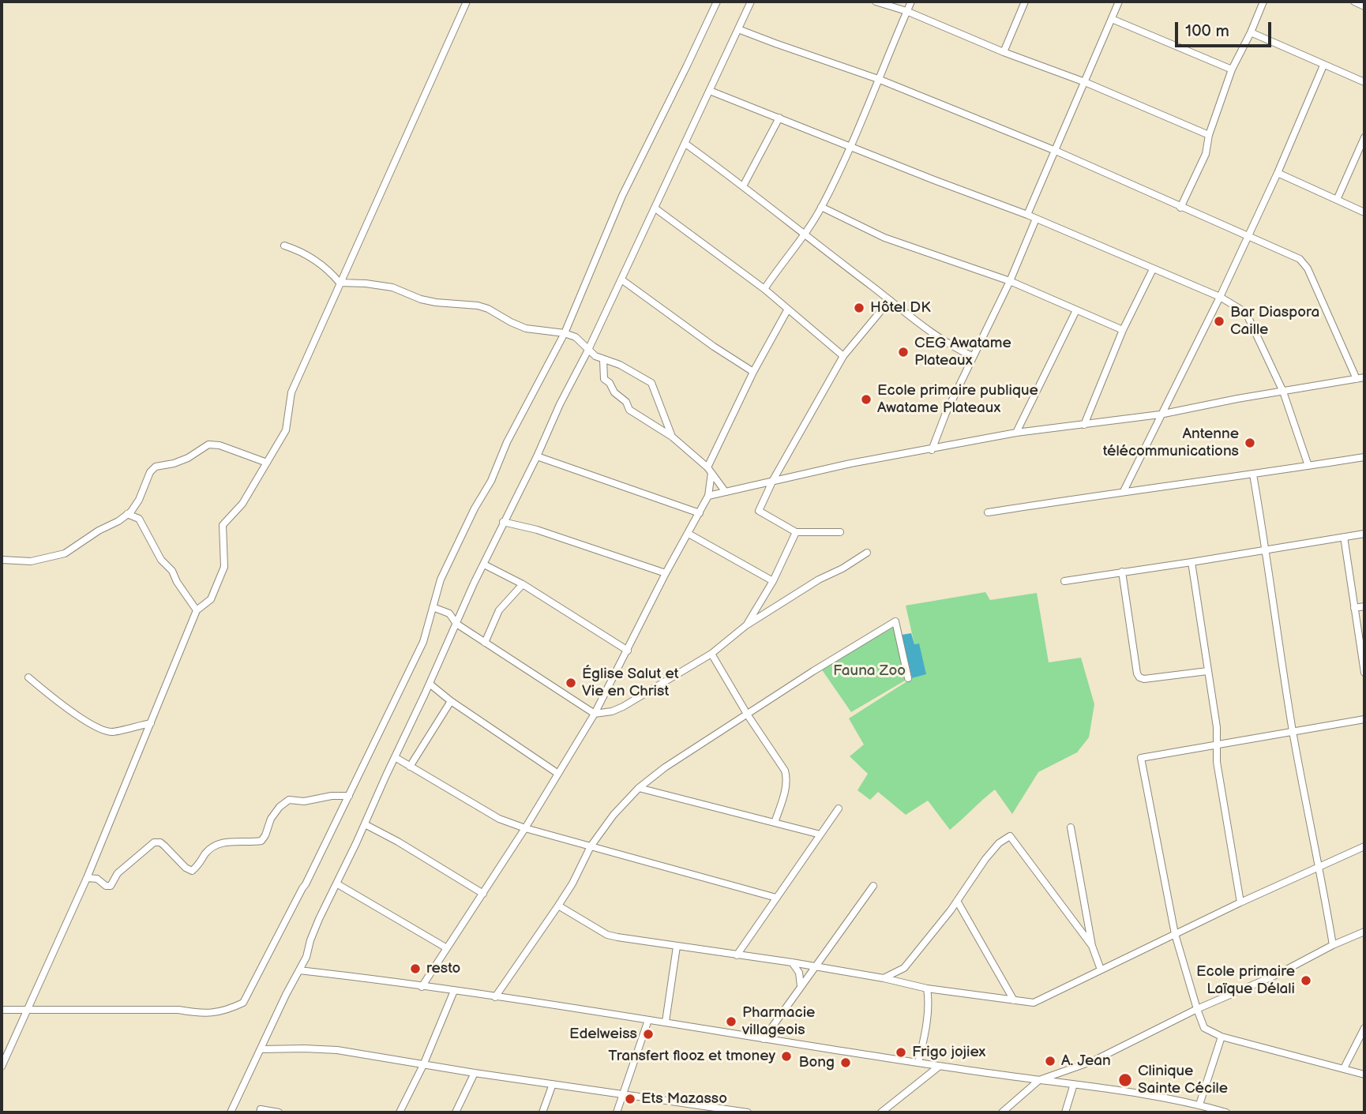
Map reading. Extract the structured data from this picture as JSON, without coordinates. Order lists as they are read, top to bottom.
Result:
{
  "parks": ["Fauna Zoo"],
  "places": [
    "Hôtel DK",
    "Bar Diaspora Caille",
    "CEG Awatame Plateaux",
    "Ecole primaire publique Awatame Plateaux",
    "Antenne télécommunications",
    "Église Salut et Vie en Christ",
    "resto",
    "Ecole primaire Laïque Délali",
    "Pharmacie villageois",
    "Edelweiss",
    "Frigo jojiex",
    "Transfert flooz et tmoney",
    "A. Jean",
    "Bong",
    "Clinique Sainte Cécile",
    "Ets Mazasso"
  ],
  "scale_bar": "100 m"
}
